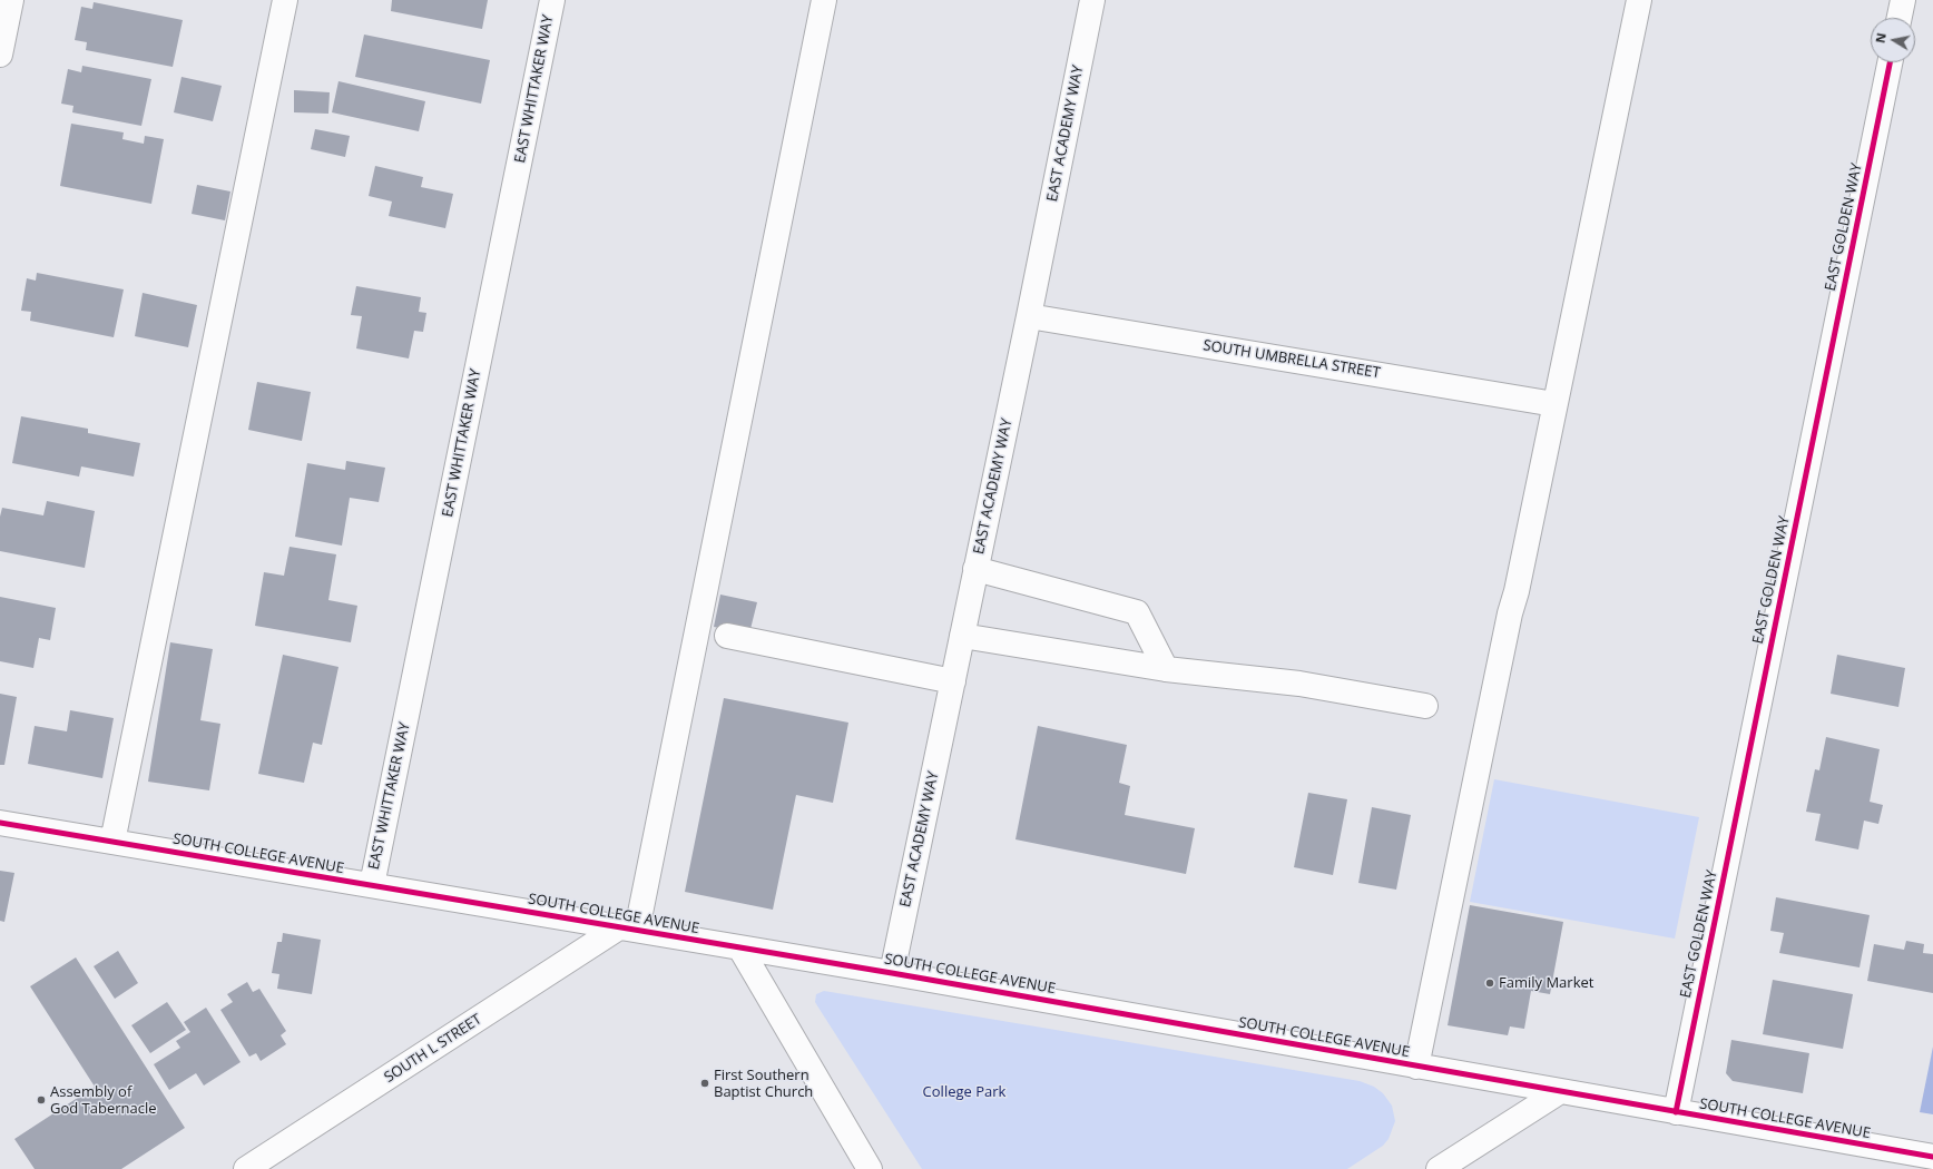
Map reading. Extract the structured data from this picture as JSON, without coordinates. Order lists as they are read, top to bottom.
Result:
{
  "streets": {
    "street": [
      "EAST WHITTAKER WAY",
      "EAST ACADEMY WAY",
      "EAST GOLDEN WAY",
      "SOUTH UMBRELLA STREET",
      "SOUTH COLLEGE AVENUE",
      "SOUTH L STREET"
    ]
  },
  "crossings": [
    ["EAST WHITTAKER WAY", "SOUTH COLLEGE AVENUE"],
    ["EAST ACADEMY WAY", "SOUTH UMBRELLA STREET"],
    ["EAST ACADEMY WAY", "SOUTH COLLEGE AVENUE"],
    ["EAST GOLDEN WAY", "SOUTH COLLEGE AVENUE"],
    ["SOUTH COLLEGE AVENUE", "SOUTH L STREET"]
  ],
  "parks": ["College Park"],
  "places": ["Family Market", "First Southern Baptist Church", "Assembly of God Tabernacle"],
  "north": "left"
}
